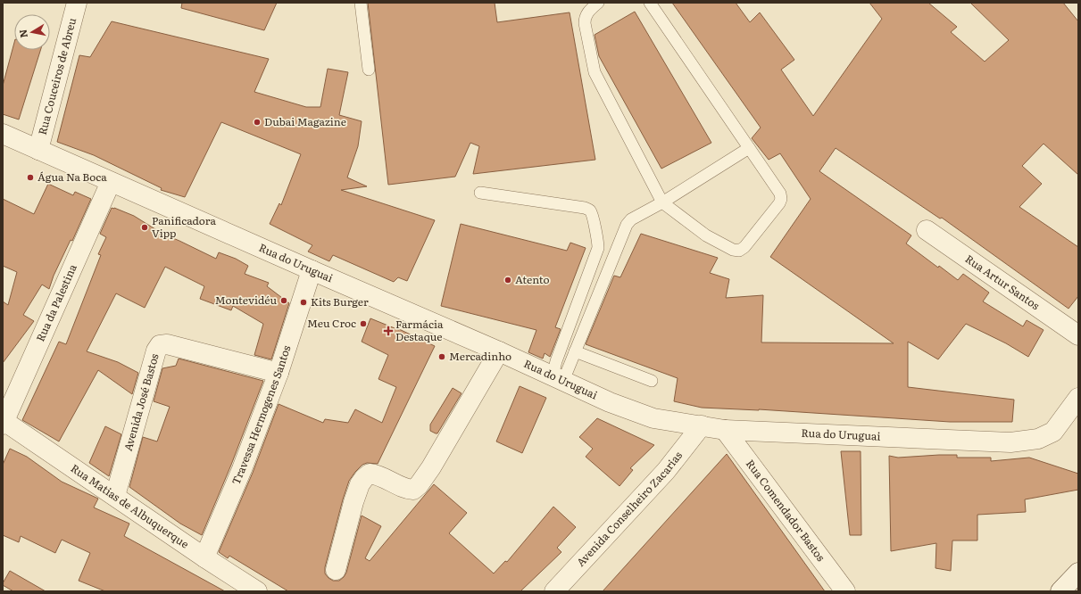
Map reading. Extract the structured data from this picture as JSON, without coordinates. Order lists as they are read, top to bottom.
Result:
{
  "streets": {
    "street": [
      "Rua Couceiros de Abreu",
      "Rua do Uruguai",
      "Rua Artur Santos",
      "Rua da Palestina",
      "Avenida José Bastos",
      "Travessa Hermogenes Santos",
      "Rua Matias de Albuquerque",
      "Avenida Conselheiro Zacarias",
      "Rua Comendador Bastos"
    ]
  },
  "crossings": [
    ["Rua Couceiros de Abreu", "Rua do Uruguai"],
    ["Rua do Uruguai", "Rua da Palestina"],
    ["Rua do Uruguai", "Travessa Hermogenes Santos"],
    ["Rua do Uruguai", "Avenida Conselheiro Zacarias"],
    ["Rua do Uruguai", "Rua Comendador Bastos"],
    ["Rua da Palestina", "Rua Matias de Albuquerque"],
    ["Avenida José Bastos", "Travessa Hermogenes Santos"],
    ["Avenida José Bastos", "Rua Matias de Albuquerque"],
    ["Travessa Hermogenes Santos", "Rua Matias de Albuquerque"]
  ],
  "places": {
    "other": [
      "Dubai Magazine",
      "Água Na Boca",
      "Panificadora Vipp",
      "Atento",
      "Montevidéu",
      "Kits Burger",
      "Meu Croc",
      "Mercadinho"
    ],
    "health": ["Farmácia Destaque"]
  },
  "north": "left"
}
